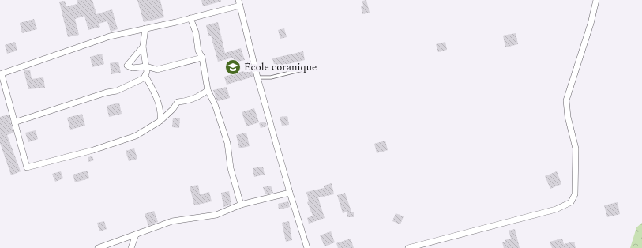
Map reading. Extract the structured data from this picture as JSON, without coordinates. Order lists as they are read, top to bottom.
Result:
{
  "places": {
    "school or university": ["École coranique"]
  }
}
